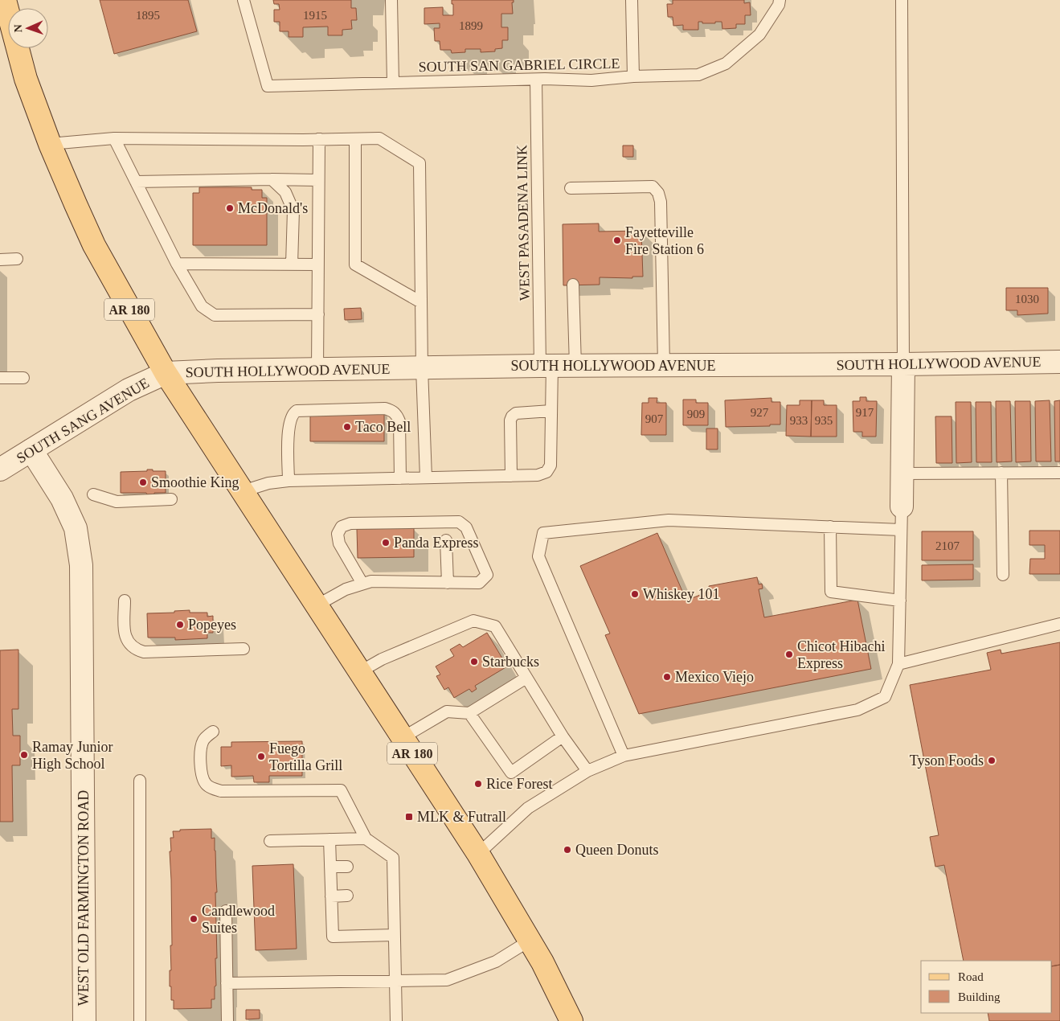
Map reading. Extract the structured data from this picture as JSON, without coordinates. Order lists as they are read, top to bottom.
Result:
{
  "streets": {
    "main road": ["AR 180"],
    "street": ["SOUTH HOLLYWOOD AVENUE", "SOUTH SANG AVENUE", "WEST OLD FARMINGTON ROAD"],
    "lane": ["SOUTH SAN GABRIEL CIRCLE", "WEST PASADENA LINK"]
  },
  "crossings": [
    ["SOUTH SAN GABRIEL CIRCLE", "WEST PASADENA LINK"],
    ["WEST PASADENA LINK", "SOUTH HOLLYWOOD AVENUE"],
    ["AR 180", "SOUTH HOLLYWOOD AVENUE"],
    ["AR 180", "SOUTH SANG AVENUE"],
    ["SOUTH HOLLYWOOD AVENUE", "SOUTH SANG AVENUE"],
    ["SOUTH SANG AVENUE", "WEST OLD FARMINGTON ROAD"]
  ],
  "places": {
    "other": [
      "McDonald's",
      "Fayetteville Fire Station 6",
      "Taco Bell",
      "Smoothie King",
      "Panda Express",
      "Whiskey 101",
      "Popeyes",
      "Chicot Hibachi Express",
      "Starbucks",
      "Mexico Viejo",
      "Ramay Junior High School",
      "Fuego Tortilla Grill",
      "Tyson Foods",
      "Rice Forest",
      "Queen Donuts",
      "Candlewood Suites"
    ],
    "transit": ["MLK & Futrall"]
  },
  "house_numbers": [
    "1895",
    "1915",
    "1899",
    "1030",
    "927",
    "917",
    "909",
    "907",
    "933",
    "935",
    "2107"
  ],
  "legend": ["Road", "Building"],
  "north": "left"
}
